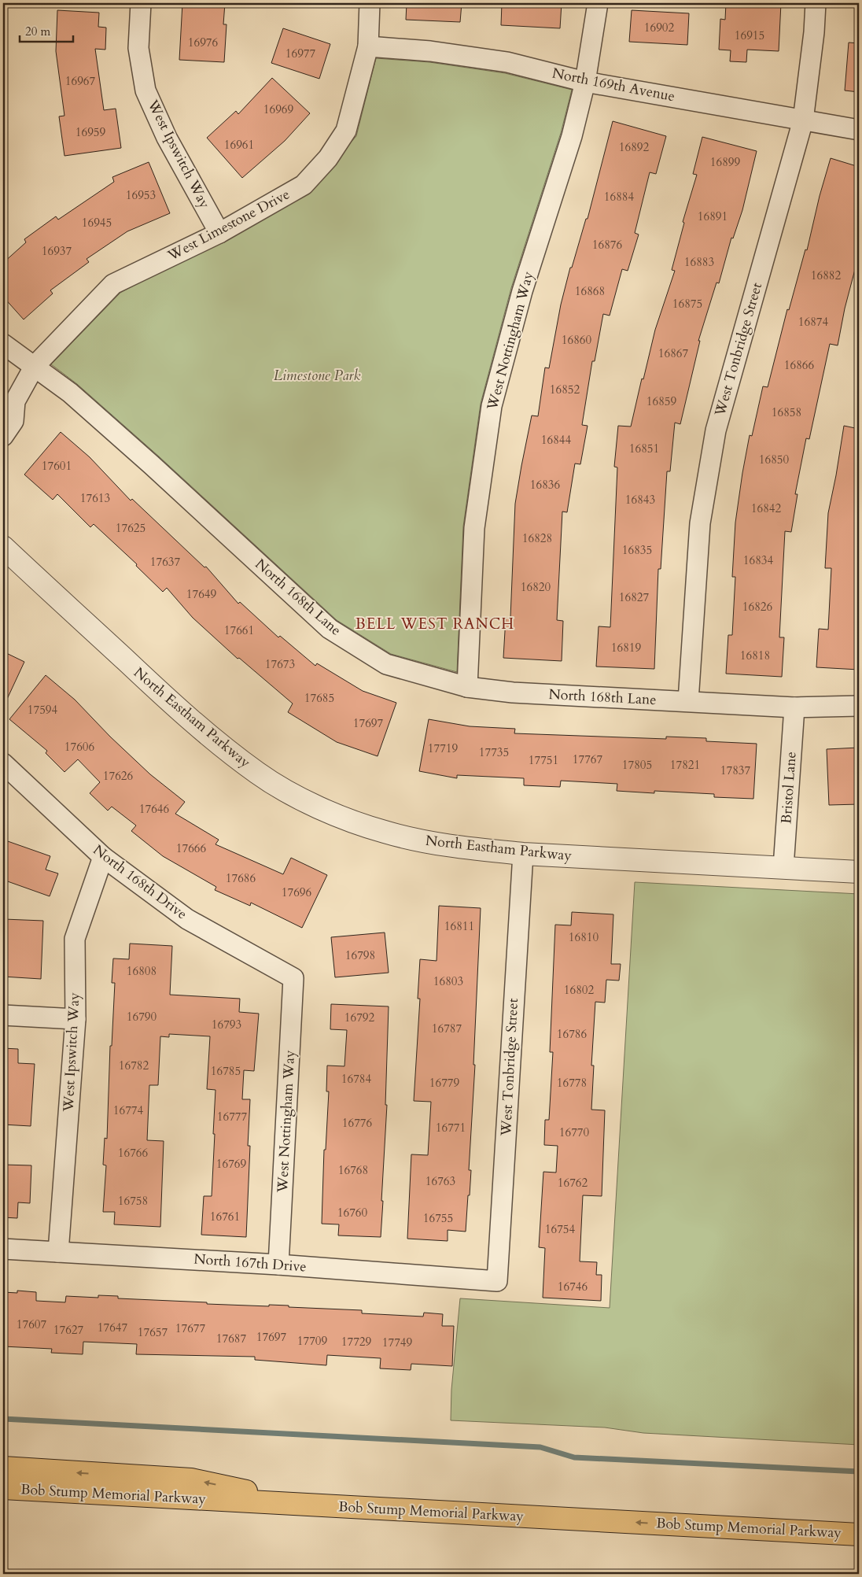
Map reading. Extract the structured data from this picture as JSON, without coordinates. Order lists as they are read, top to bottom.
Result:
{
  "streets": {
    "highway": ["Bob Stump Memorial Parkway"],
    "street": [
      "North 169th Avenue",
      "West Ipswitch Way",
      "West Limestone Drive",
      "West Nottingham Way",
      "West Tonbridge Street",
      "North 168th Lane",
      "North Eastham Parkway",
      "Bristol Lane",
      "North 168th Drive",
      "North 167th Drive"
    ]
  },
  "crossings": [
    ["North 169th Avenue", "West Limestone Drive"],
    ["North 169th Avenue", "West Nottingham Way"],
    ["North 169th Avenue", "West Tonbridge Street"],
    ["West Ipswitch Way", "West Limestone Drive"],
    ["West Ipswitch Way", "North 168th Drive"],
    ["West Ipswitch Way", "North 167th Drive"],
    ["West Limestone Drive", "North 168th Lane"],
    ["West Nottingham Way", "North 168th Lane"],
    ["West Nottingham Way", "North 168th Drive"],
    ["West Nottingham Way", "North 167th Drive"],
    ["West Tonbridge Street", "North 168th Lane"],
    ["West Tonbridge Street", "North Eastham Parkway"],
    ["West Tonbridge Street", "North 167th Drive"],
    ["North 168th Lane", "Bristol Lane"],
    ["North Eastham Parkway", "Bristol Lane"]
  ],
  "one_way": ["Bob Stump Memorial Parkway"],
  "districts": ["BELL WEST RANCH"],
  "parks": ["Limestone Park"],
  "house_numbers": [
    "16902",
    "16915",
    "16976",
    "16977",
    "16967",
    "16969",
    "16959",
    "16961",
    "16892",
    "16899",
    "16953",
    "16884",
    "16891",
    "16945",
    "16876",
    "16937",
    "16883",
    "16882",
    "16868",
    "16875",
    "16874",
    "16860",
    "16867",
    "16866",
    "16852",
    "16859",
    "16858",
    "16844",
    "16851",
    "16850",
    "17601",
    "16836",
    "17613",
    "16843",
    "16842",
    "17625",
    "16828",
    "16835",
    "16834",
    "17637",
    "16820",
    "17649",
    "16827",
    "16826",
    "17661",
    "16819",
    "16818",
    "17673",
    "17685",
    "17594",
    "17697",
    "17606",
    "17719",
    "17735",
    "17767",
    "17751",
    "17805",
    "17821",
    "17837",
    "17626",
    "17646",
    "17666",
    "17686",
    "17696",
    "16811",
    "16810",
    "16798",
    "16808",
    "16803",
    "16802",
    "16790",
    "16792",
    "16793",
    "16787",
    "16786",
    "16782",
    "16785",
    "16784",
    "16779",
    "16778",
    "16774",
    "16777",
    "16776",
    "16771",
    "16770",
    "16766",
    "16769",
    "16768",
    "16763",
    "16762",
    "16758",
    "16760",
    "16761",
    "16755",
    "16754",
    "16746",
    "17607",
    "17647",
    "17677",
    "17627",
    "17657",
    "17697",
    "17687",
    "17709",
    "17729",
    "17749"
  ],
  "scale_bar": "20 m"
}
